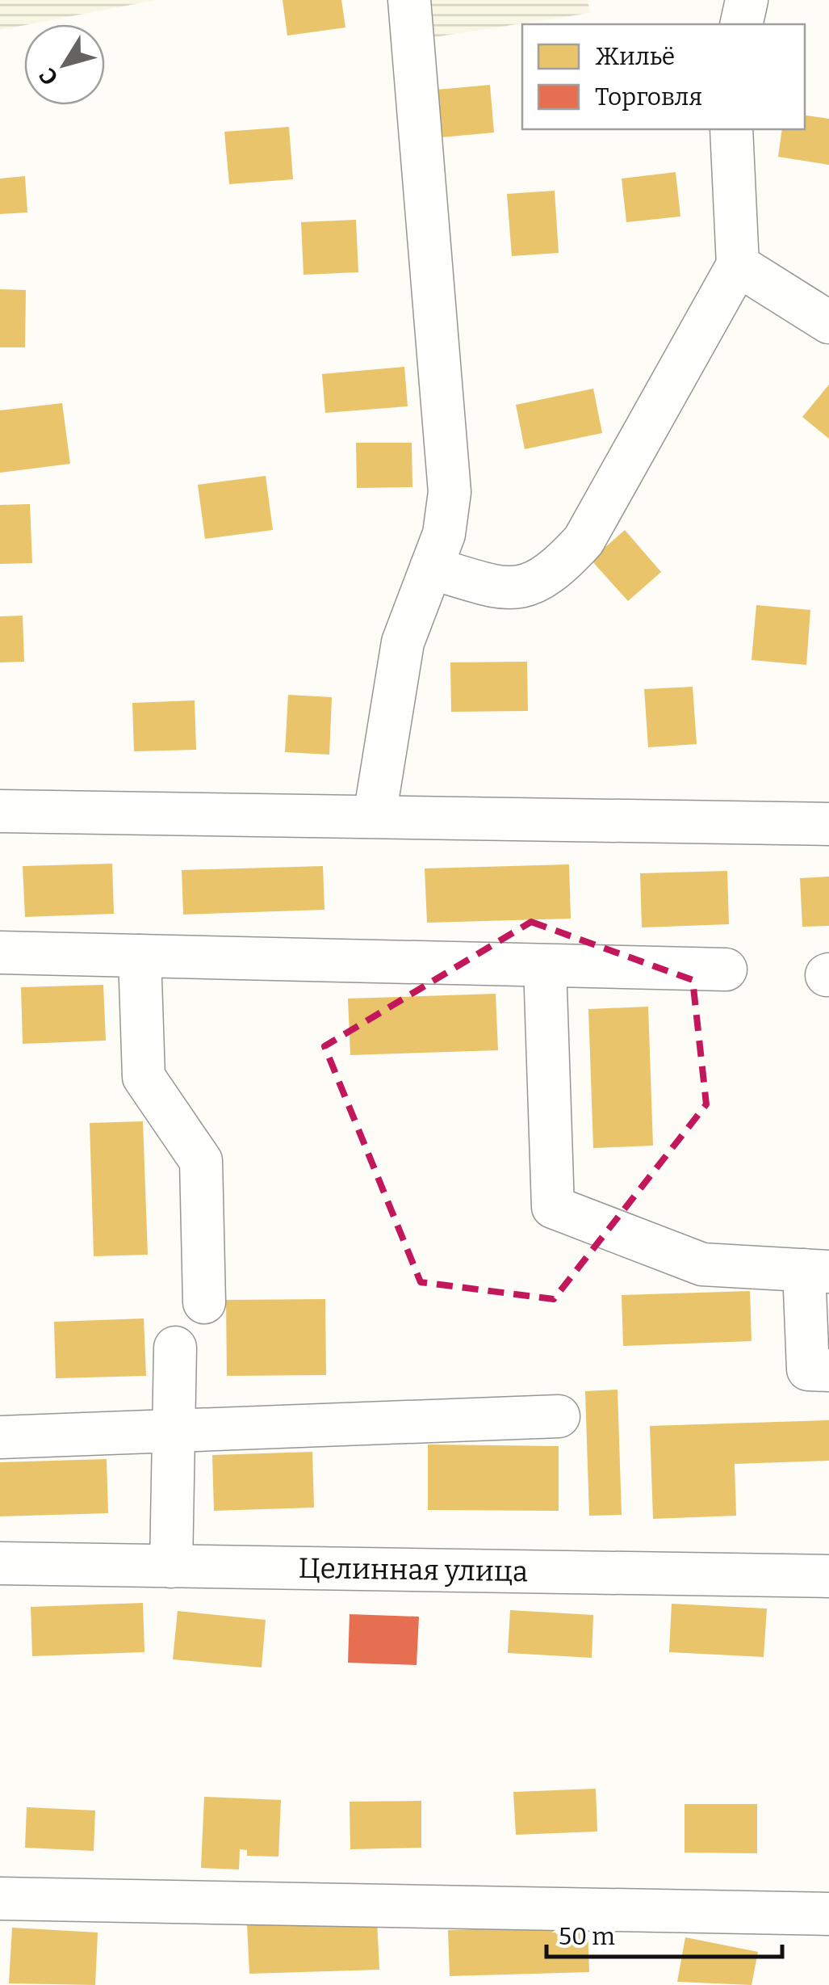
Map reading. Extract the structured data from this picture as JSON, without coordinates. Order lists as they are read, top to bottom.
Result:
{
  "streets": {
    "street": ["Целинная улица"]
  },
  "legend": ["Жильё", "Торговля"],
  "scale_bar": "50 m",
  "north": "bottom left"
}
